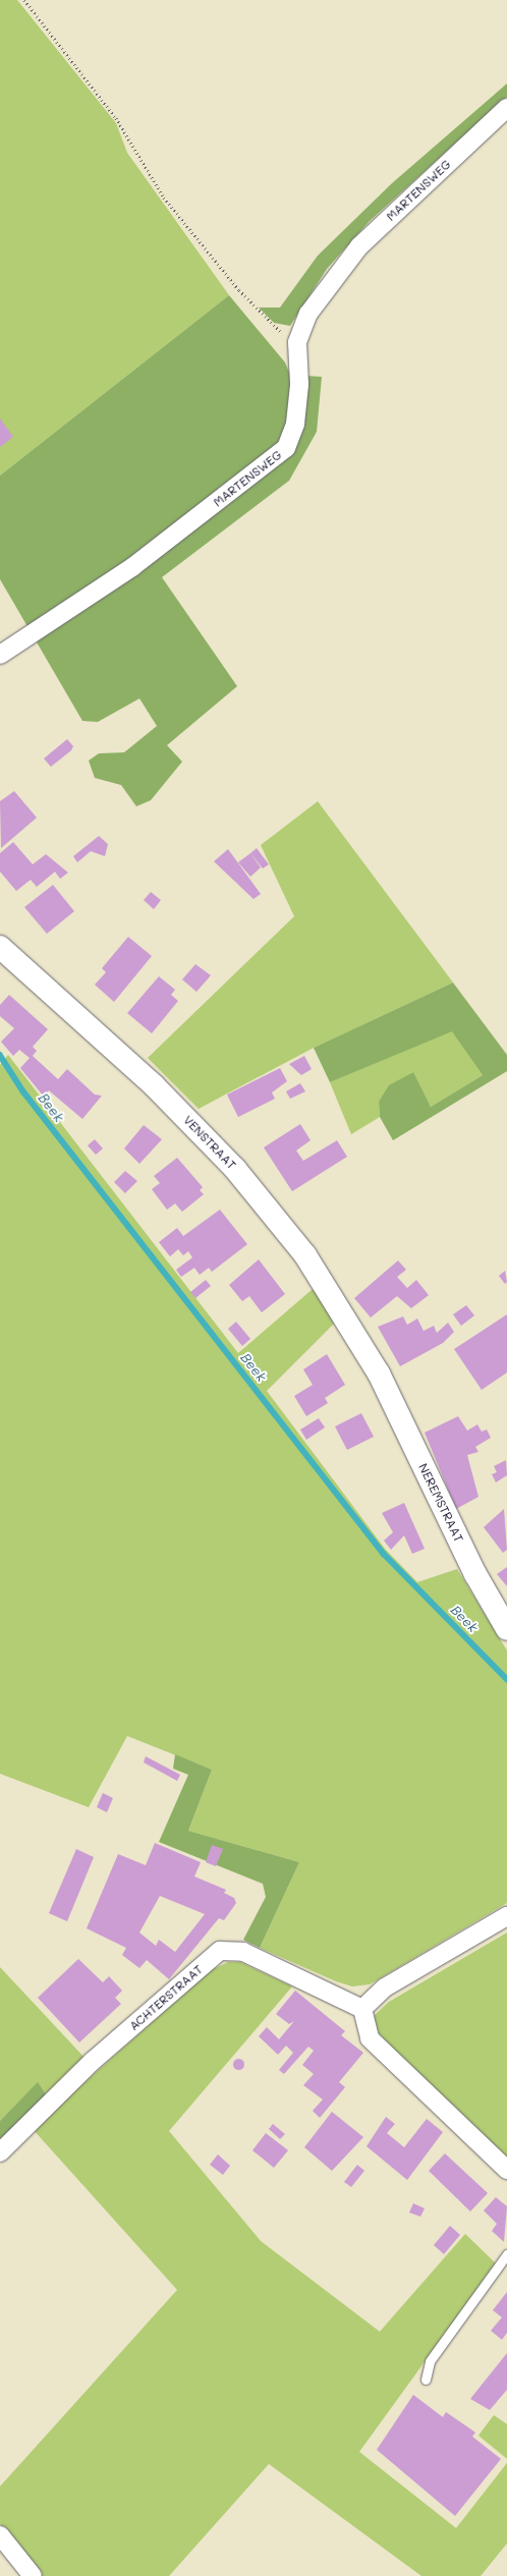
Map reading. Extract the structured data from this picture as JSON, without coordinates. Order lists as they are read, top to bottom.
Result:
{
  "streets": {
    "street": [
      "MARTENSWEG",
      "VENSTRAAT",
      "NEREMSTRAAT",
      "ACHTERSTRAAT"
    ]
  },
  "crossings": [
    ["VENSTRAAT", "NEREMSTRAAT"]
  ],
  "water": ["Beek"]
}
